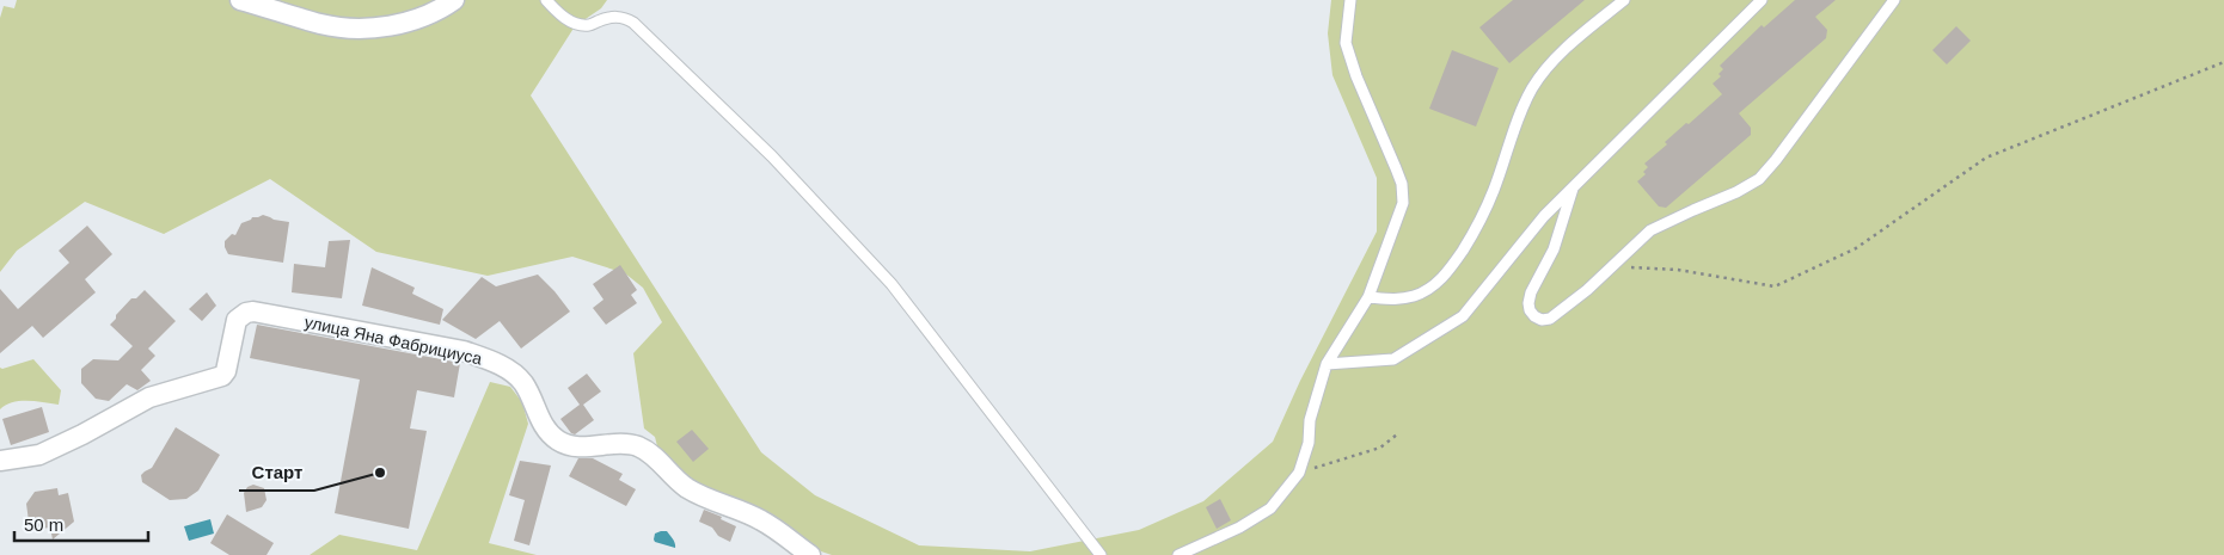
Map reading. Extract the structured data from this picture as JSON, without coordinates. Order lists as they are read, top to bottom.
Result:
{
  "streets": {
    "street": ["улица Яна Фабрициуса"]
  },
  "places": ["Старт"],
  "scale_bar": "50 m"
}
